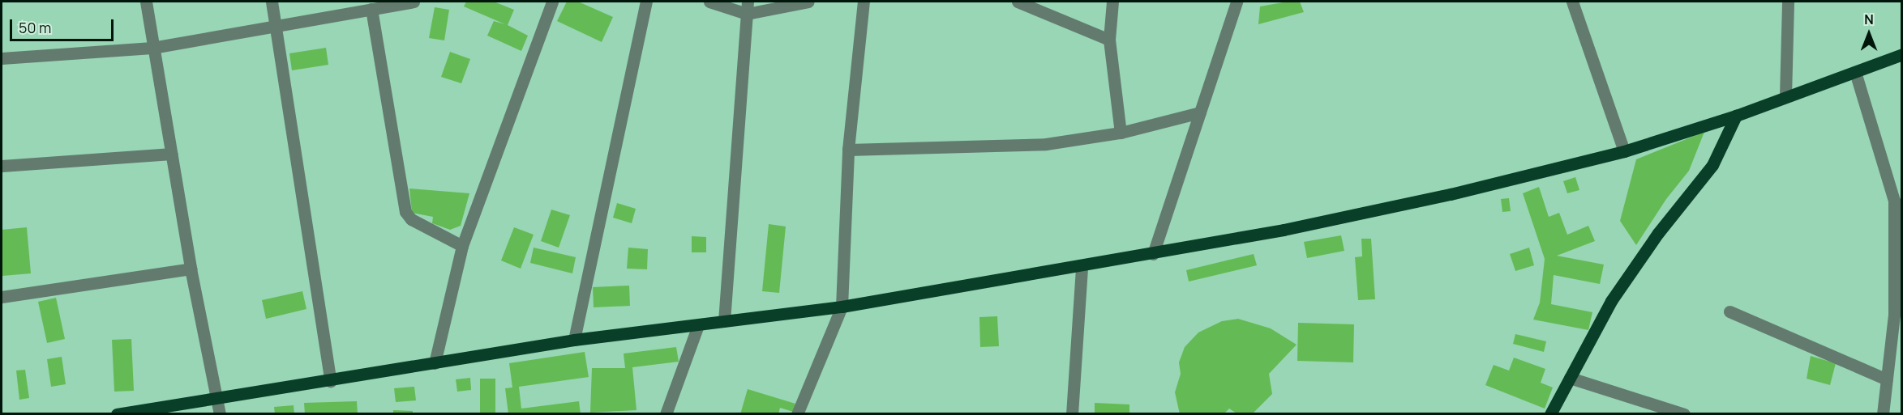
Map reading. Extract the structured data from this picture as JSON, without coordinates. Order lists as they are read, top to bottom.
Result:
{
  "scale_bar": "50 m",
  "north": "top"
}
